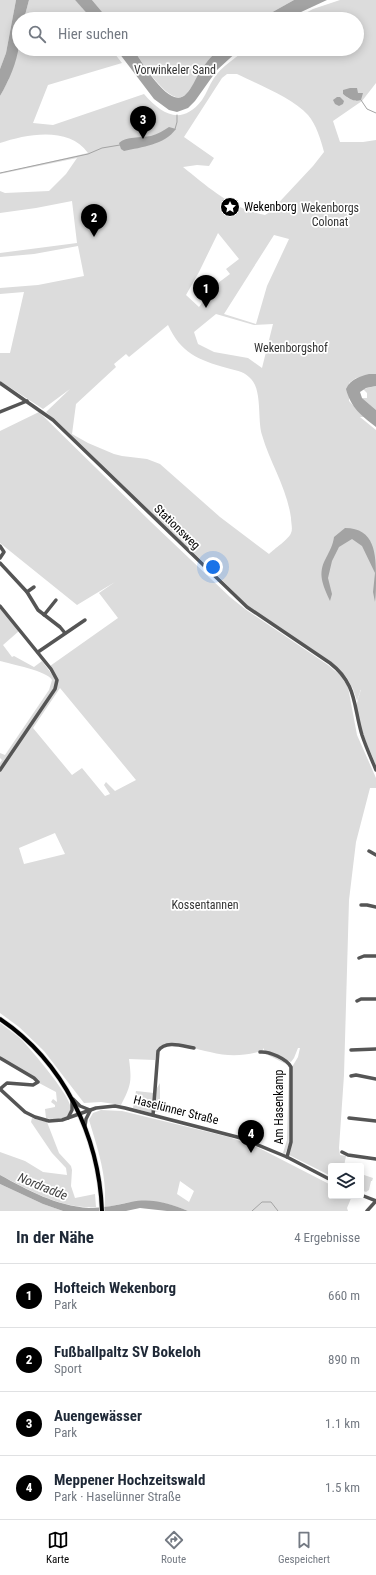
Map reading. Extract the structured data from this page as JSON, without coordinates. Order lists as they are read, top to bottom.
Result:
{
  "streets": {
    "street": ["Stationsweg", "Am Hasenkamp", "Haselünner Straße"]
  },
  "crossings": [
    ["Am Hasenkamp", "Haselünner Straße"]
  ],
  "water": ["Nordradde"],
  "parks": [
    "Vorwinkeler Sand",
    "Wekenborgs Colonat",
    "Wekenborgshof",
    "Kossentannen"
  ],
  "places": {
    "place": ["Wekenborg"]
  },
  "page": {
    "search": "Hier suchen",
    "pins": [
      "3",
      "2",
      "1",
      "4"
    ],
    "heading": ["In der Nähe", "4 Ergebnisse"],
    "list": [
      {
        "mark": "1",
        "name": "Hofteich Wekenborg",
        "note": "Park",
        "value": "660 m"
      },
      {
        "mark": "2",
        "name": "Fußballpaltz SV Bokeloh",
        "note": "Sport",
        "value": "890 m"
      },
      {
        "mark": "3",
        "name": "Auengewässer",
        "note": "Park",
        "value": "1.1 km"
      },
      {
        "mark": "4",
        "name": "Meppener Hochzeitswald",
        "note": "Park · Haselünner Straße",
        "value": "1.5 km"
      }
    ],
    "nav": ["Karte", "Route", "Gespeichert"]
  }
}
